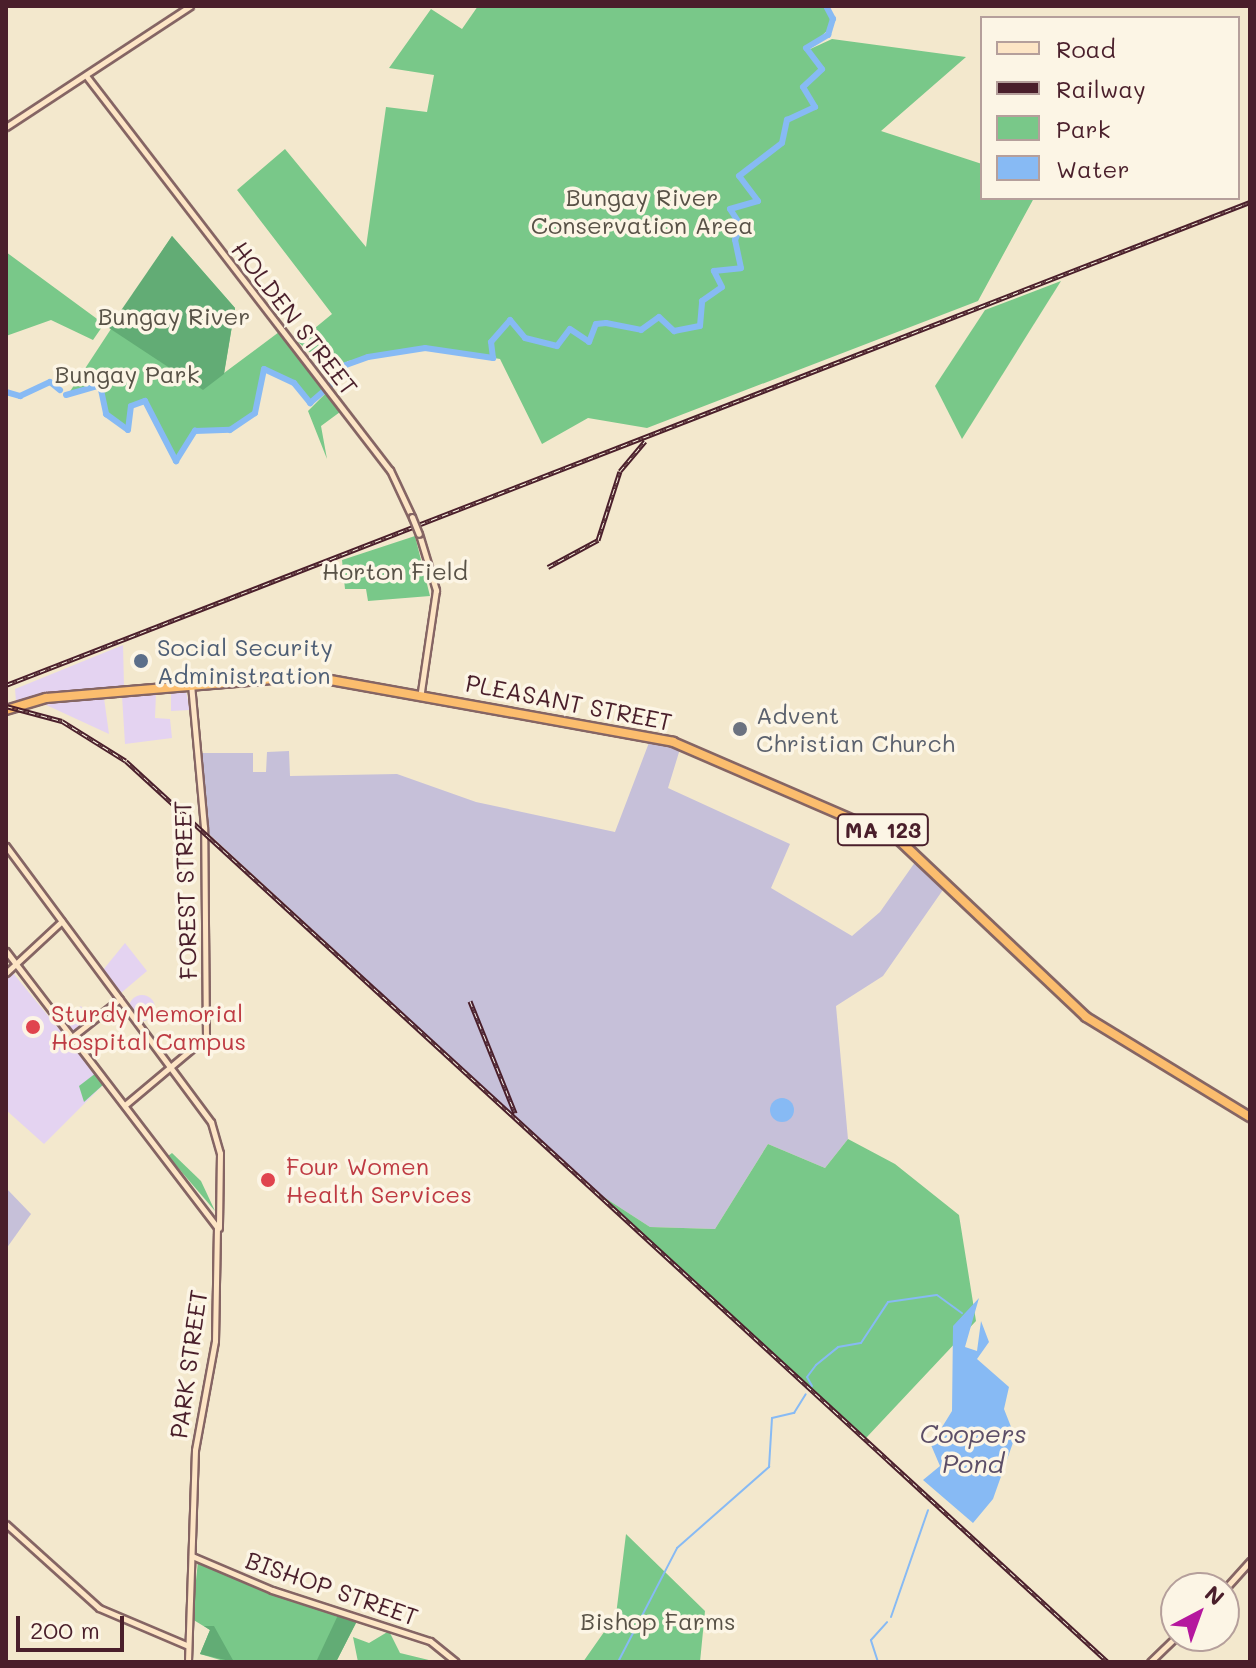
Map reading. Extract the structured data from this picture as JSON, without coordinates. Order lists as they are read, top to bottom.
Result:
{
  "streets": {
    "highway": ["PLEASANT STREET", "MA 123"],
    "main road": [
      "HOLDEN STREET",
      "FOREST STREET",
      "PARK STREET",
      "BISHOP STREET"
    ]
  },
  "crossings": [
    ["HOLDEN STREET", "PLEASANT STREET"],
    ["PLEASANT STREET", "FOREST STREET"],
    ["FOREST STREET", "PARK STREET"],
    ["PARK STREET", "BISHOP STREET"]
  ],
  "water": ["Coopers Pond"],
  "parks": [
    "Bungay River Conservation Area",
    "Bungay River",
    "Bungay Park",
    "Horton Field",
    "Bishop Farms"
  ],
  "places": [
    "Social Security Administration",
    "Advent Christian Church",
    "Sturdy Memorial Hospital Campus",
    "Four Women Health Services"
  ],
  "legend": [
    "Road",
    "Railway",
    "Park",
    "Water"
  ],
  "scale_bar": "200 m",
  "north": "top right"
}
